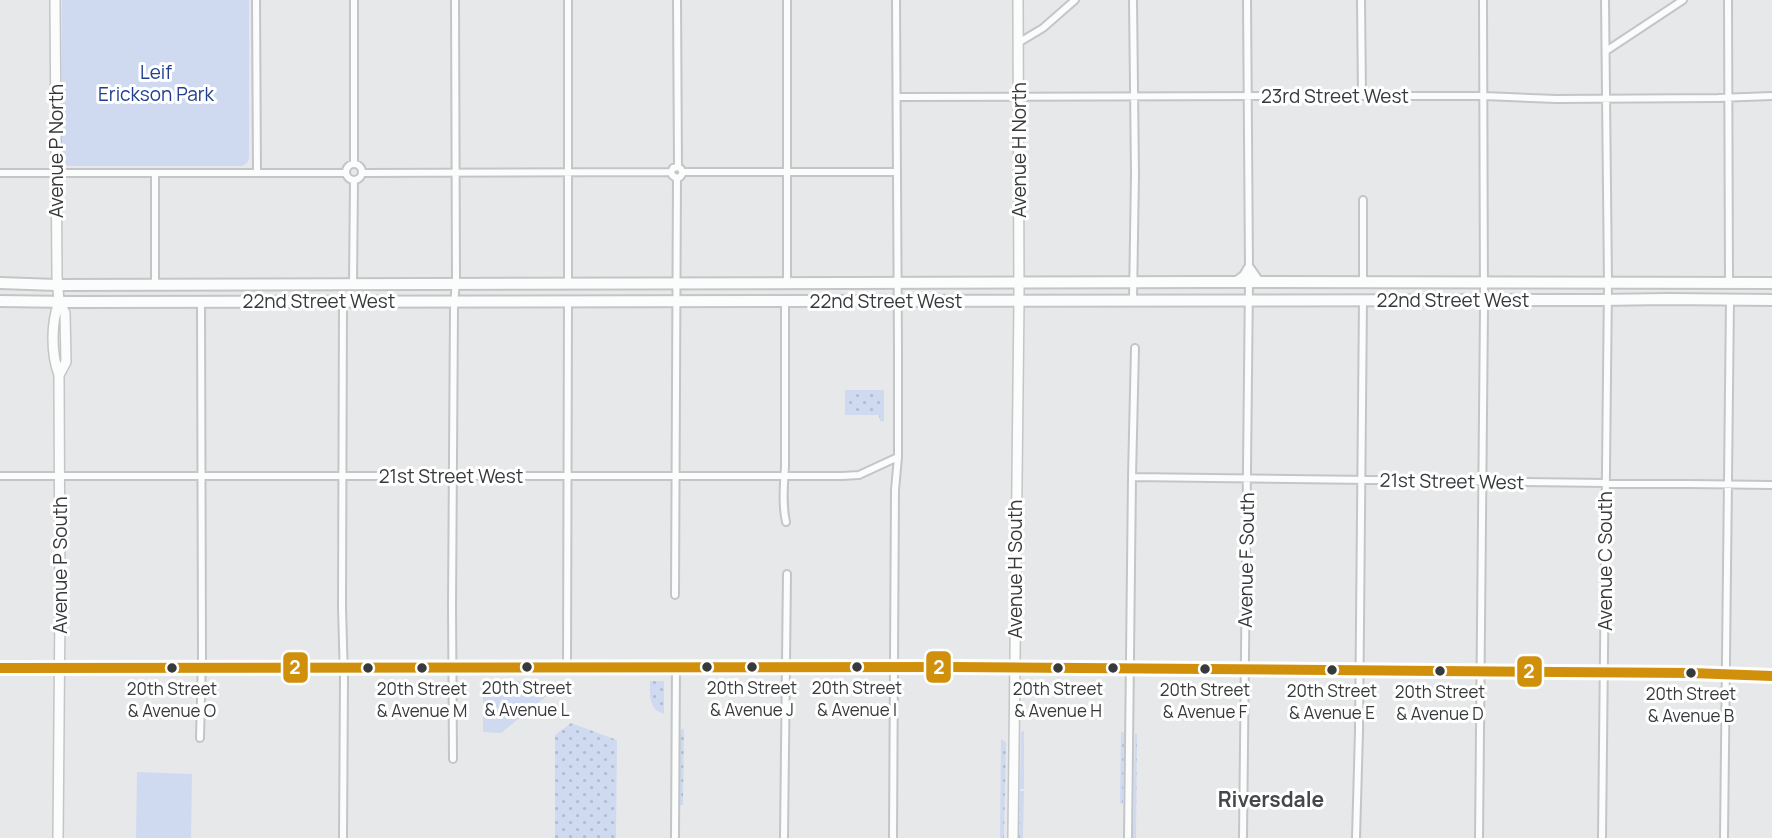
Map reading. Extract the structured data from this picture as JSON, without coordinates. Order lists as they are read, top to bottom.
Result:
{
  "streets": {
    "main road": [
      "Avenue H North",
      "Avenue P North",
      "22nd Street West",
      "Avenue P South",
      "Avenue H South"
    ],
    "street": [
      "23rd Street West",
      "21st Street West",
      "Avenue F South",
      "Avenue C South"
    ]
  },
  "crossings": [
    ["23rd Street West", "Avenue H North"],
    ["23rd Street West", "Avenue C South"],
    ["Avenue H North", "22nd Street West"],
    ["Avenue H North", "Avenue H South"],
    ["Avenue P North", "22nd Street West"],
    ["Avenue P North", "Avenue P South"],
    ["22nd Street West", "Avenue F South"],
    ["22nd Street West", "Avenue C South"],
    ["22nd Street West", "Avenue P South"],
    ["22nd Street West", "Avenue H South"],
    ["21st Street West", "Avenue F South"],
    ["21st Street West", "Avenue C South"],
    ["21st Street West", "Avenue P South"]
  ],
  "districts": ["Riversdale"],
  "parks": ["Leif Erickson Park"],
  "places": [
    "20th Street & Avenue L",
    "20th Street & Avenue J",
    "20th Street & Avenue I",
    "20th Street & Avenue O",
    "20th Street & Avenue M",
    "20th Street & Avenue H",
    "20th Street & Avenue F",
    "20th Street & Avenue E",
    "20th Street & Avenue D",
    "20th Street & Avenue B"
  ],
  "lines": ["transit line 2"]
}
